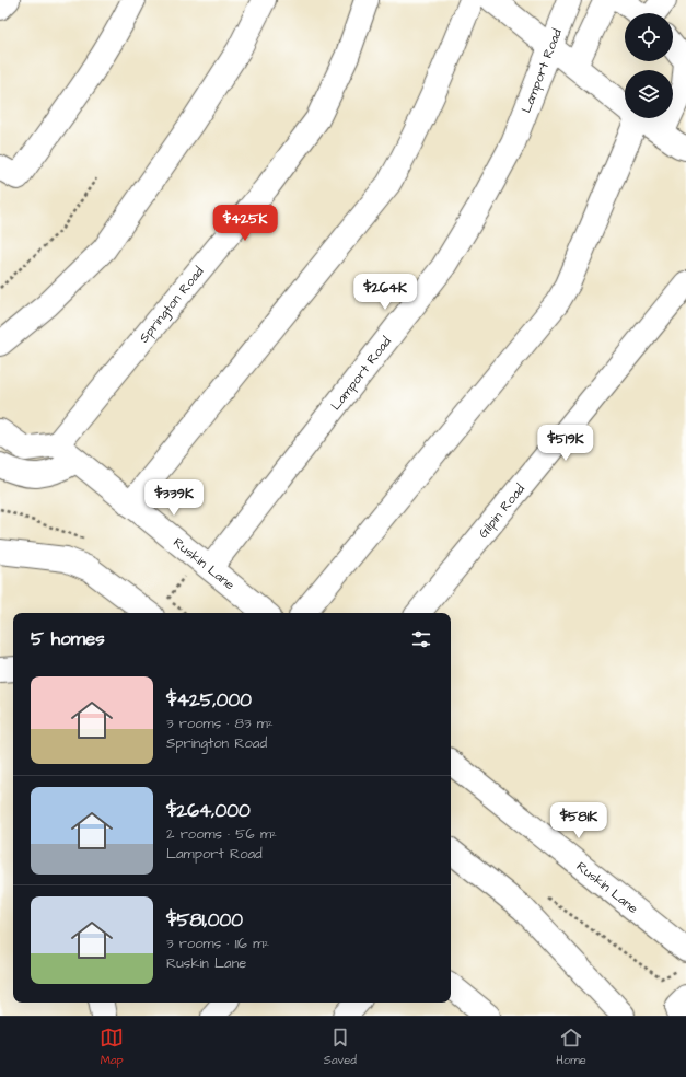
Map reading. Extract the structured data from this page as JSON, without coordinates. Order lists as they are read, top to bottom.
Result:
{
  "streets": {
    "street": [
      "Lamport Road",
      "Springton Road",
      "Gilpin Road",
      "Ruskin Lane"
    ]
  },
  "crossings": [
    ["Lamport Road", "Ruskin Lane"],
    ["Springton Road", "Ruskin Lane"]
  ],
  "page": {
    "price": [
      "$425K",
      "$264K",
      "$519K",
      "$339K",
      "$581K"
    ],
    "heading": "5 homes",
    "list": [
      {
        "name": "$425,000",
        "note": "3 rooms · 83 m² · Springton Road"
      },
      {
        "name": "$264,000",
        "note": "2 rooms · 56 m² · Lamport Road"
      },
      {
        "name": "$581,000",
        "note": "3 rooms · 116 m² · Ruskin Lane"
      }
    ],
    "tabs": ["Map", "Saved", "Home"]
  }
}
